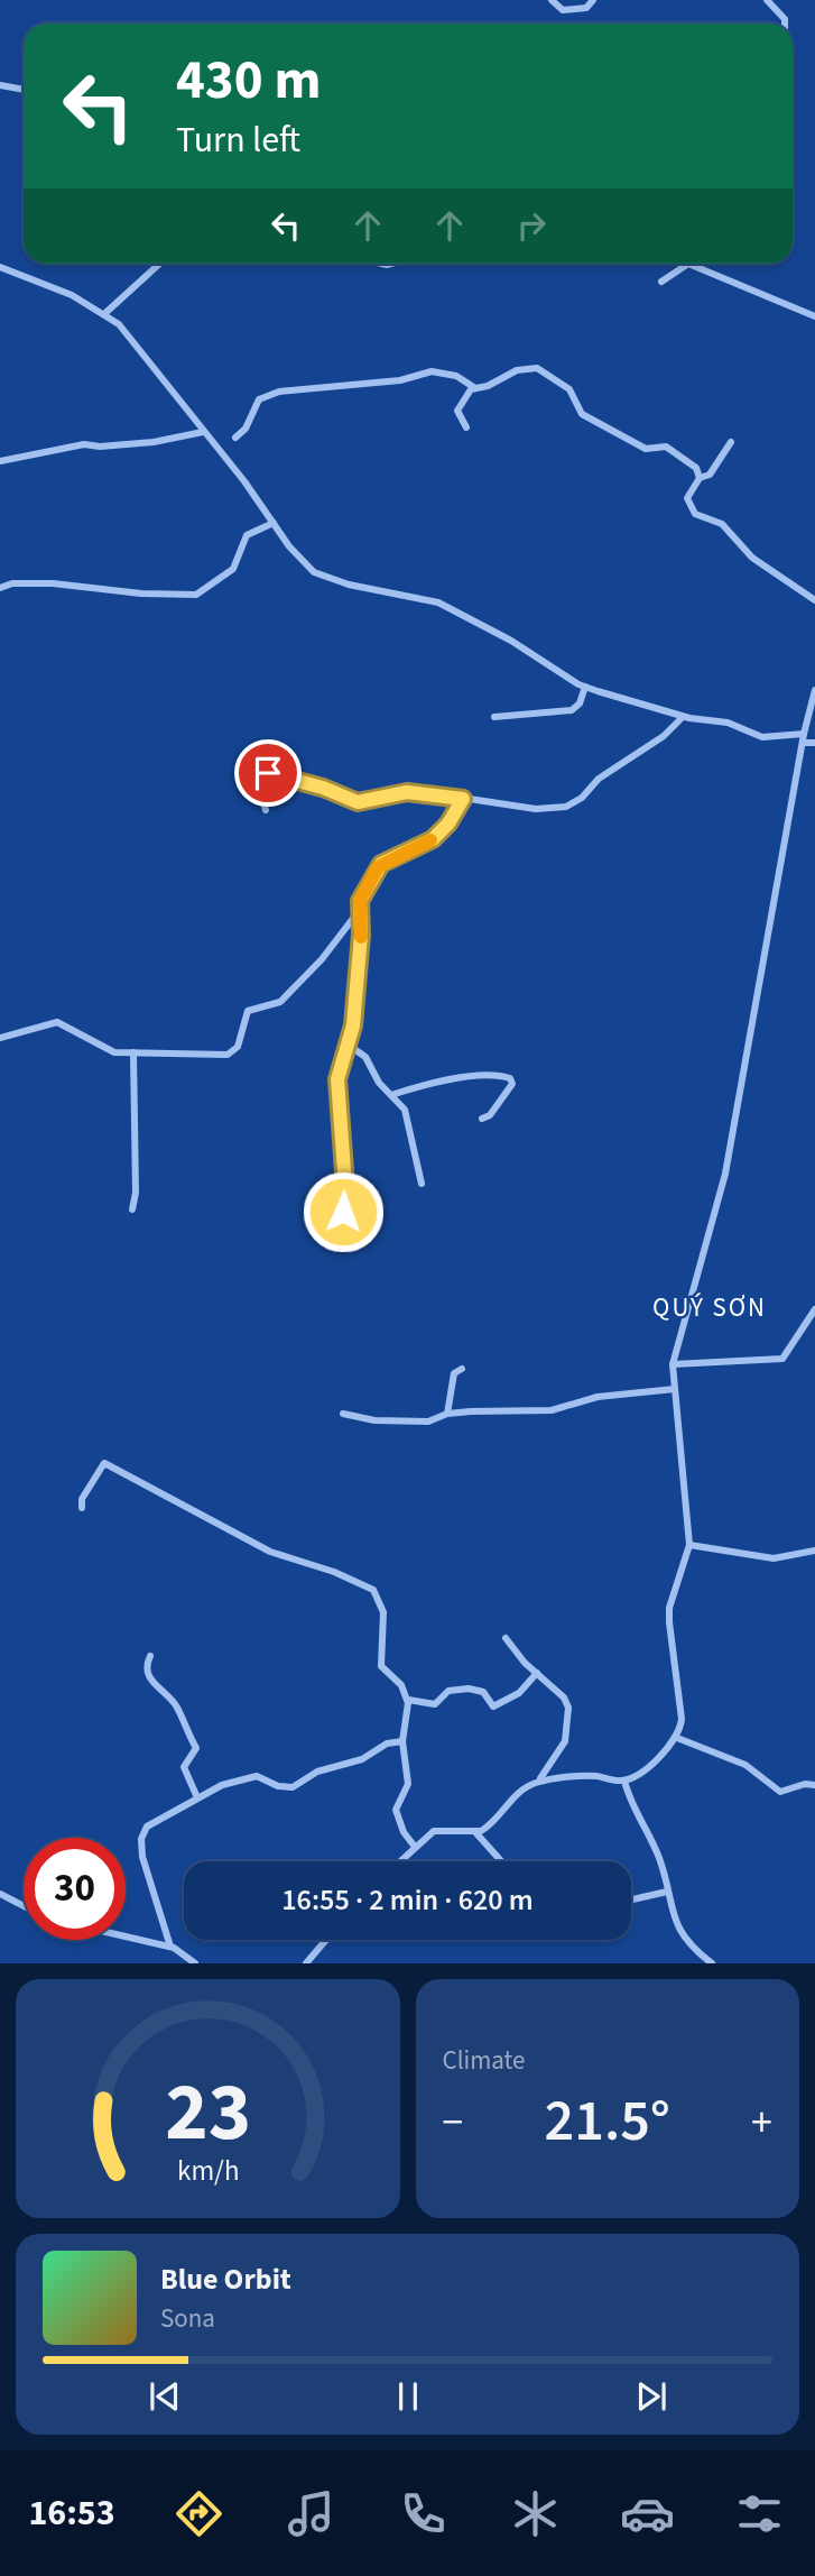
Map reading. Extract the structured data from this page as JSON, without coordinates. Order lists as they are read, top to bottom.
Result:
{
  "districts": ["QUÝ SƠN"],
  "page": {
    "turn": ["430 m", "Turn left"],
    "limit": "30",
    "trip": "16:55 · 2 min · 620 m",
    "tile": "Climate",
    "heat": ["−", "21.5°", "+"],
    "song": ["Blue Orbit", "Sona"],
    "tabs": "16:53",
    "gauge": ["23", "km/h"]
  }
}
